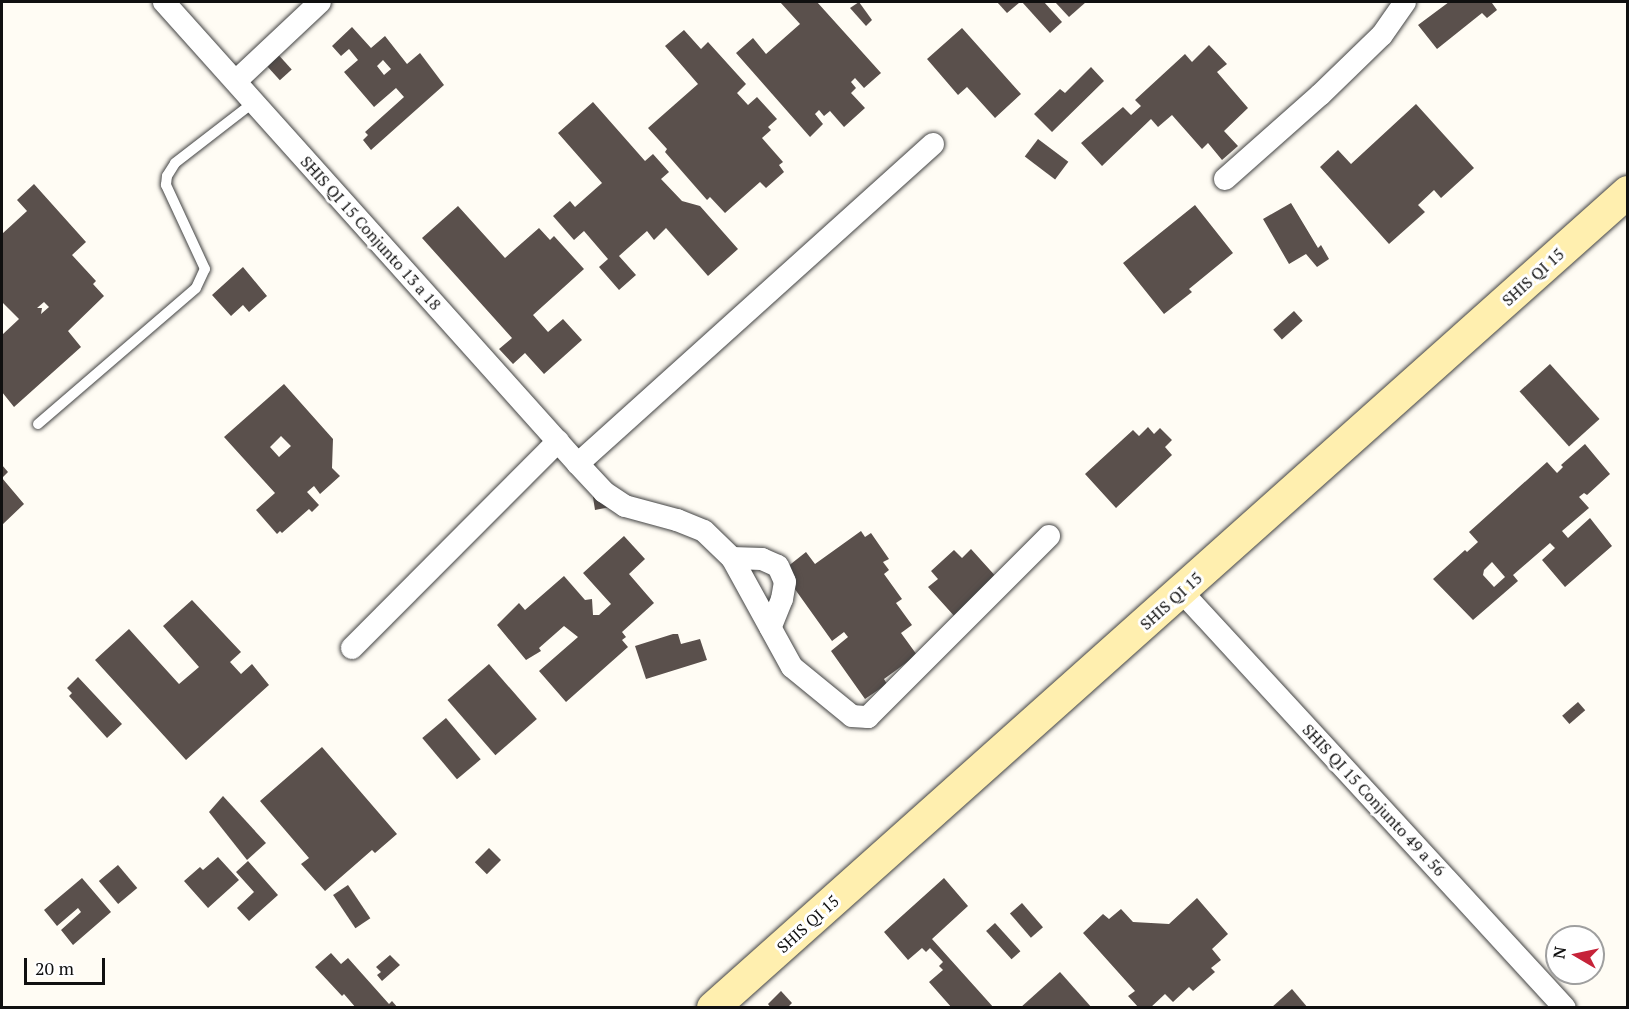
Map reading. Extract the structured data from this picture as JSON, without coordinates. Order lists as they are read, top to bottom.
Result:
{
  "streets": {
    "street": ["SHIS QI 15 Conjunto 13 a 18", "SHIS QI 15", "SHIS QI 15 Conjunto 49 a 56"]
  },
  "crossings": [
    ["SHIS QI 15", "SHIS QI 15 Conjunto 49 a 56"]
  ],
  "scale_bar": "20 m",
  "north": "left"
}
